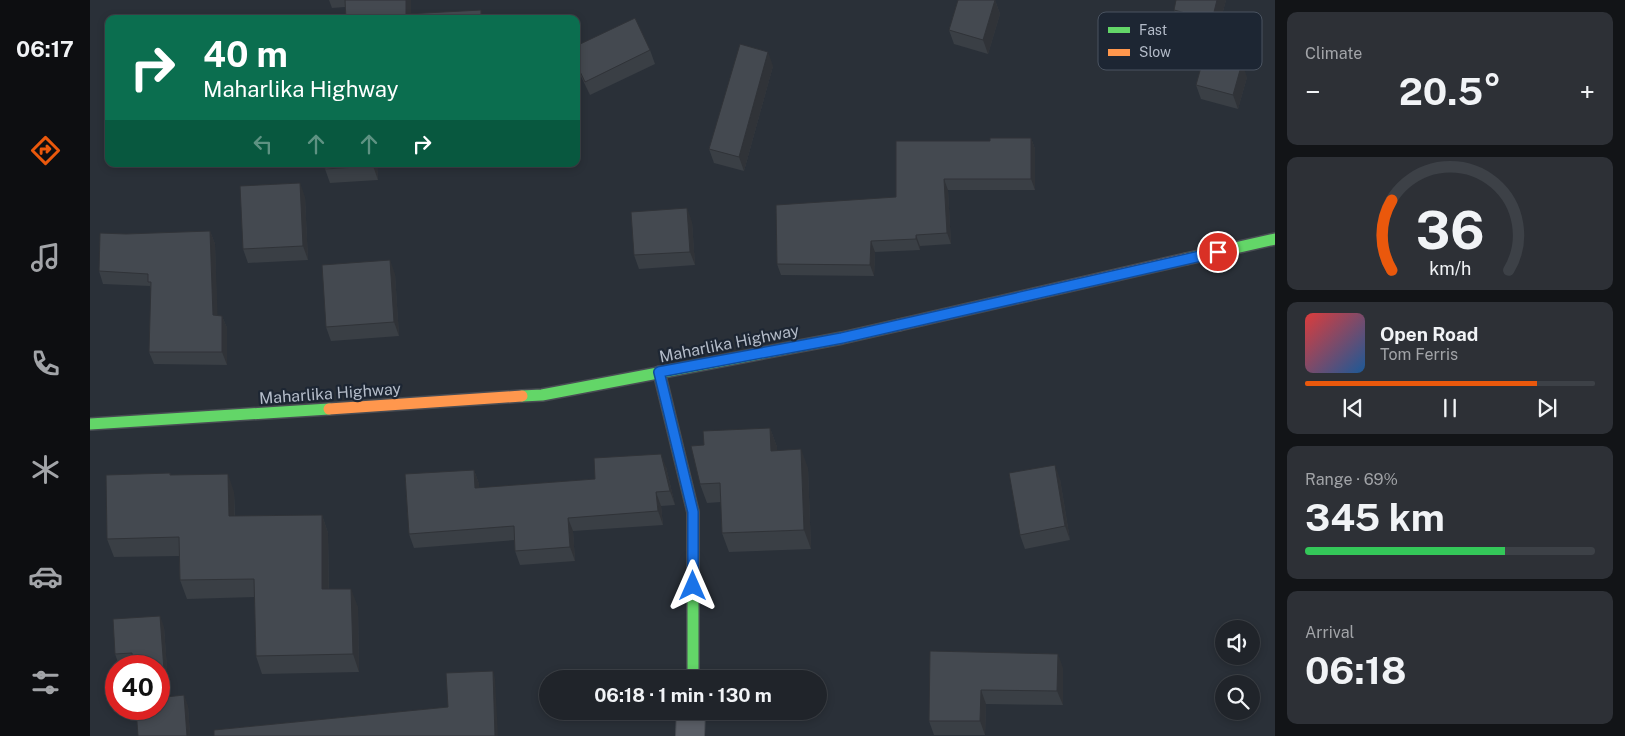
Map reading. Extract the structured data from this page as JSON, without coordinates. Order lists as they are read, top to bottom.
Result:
{
  "streets": {
    "main road": ["Maharlika Highway"]
  },
  "legend": ["Fast", "Slow"],
  "page": {
    "tabs": "06:17",
    "tile": [
      "Climate",
      ["Range · 69%", "345 km"],
      ["Arrival", "06:18"]
    ],
    "turn": ["40 m", "Maharlika Highway"],
    "heat": ["−", "20.5°", "+"],
    "song": ["Open Road", "Tom Ferris"],
    "limit": "40",
    "trip": "06:18 · 1 min · 130 m",
    "gauge": ["36", "km/h"]
  }
}
